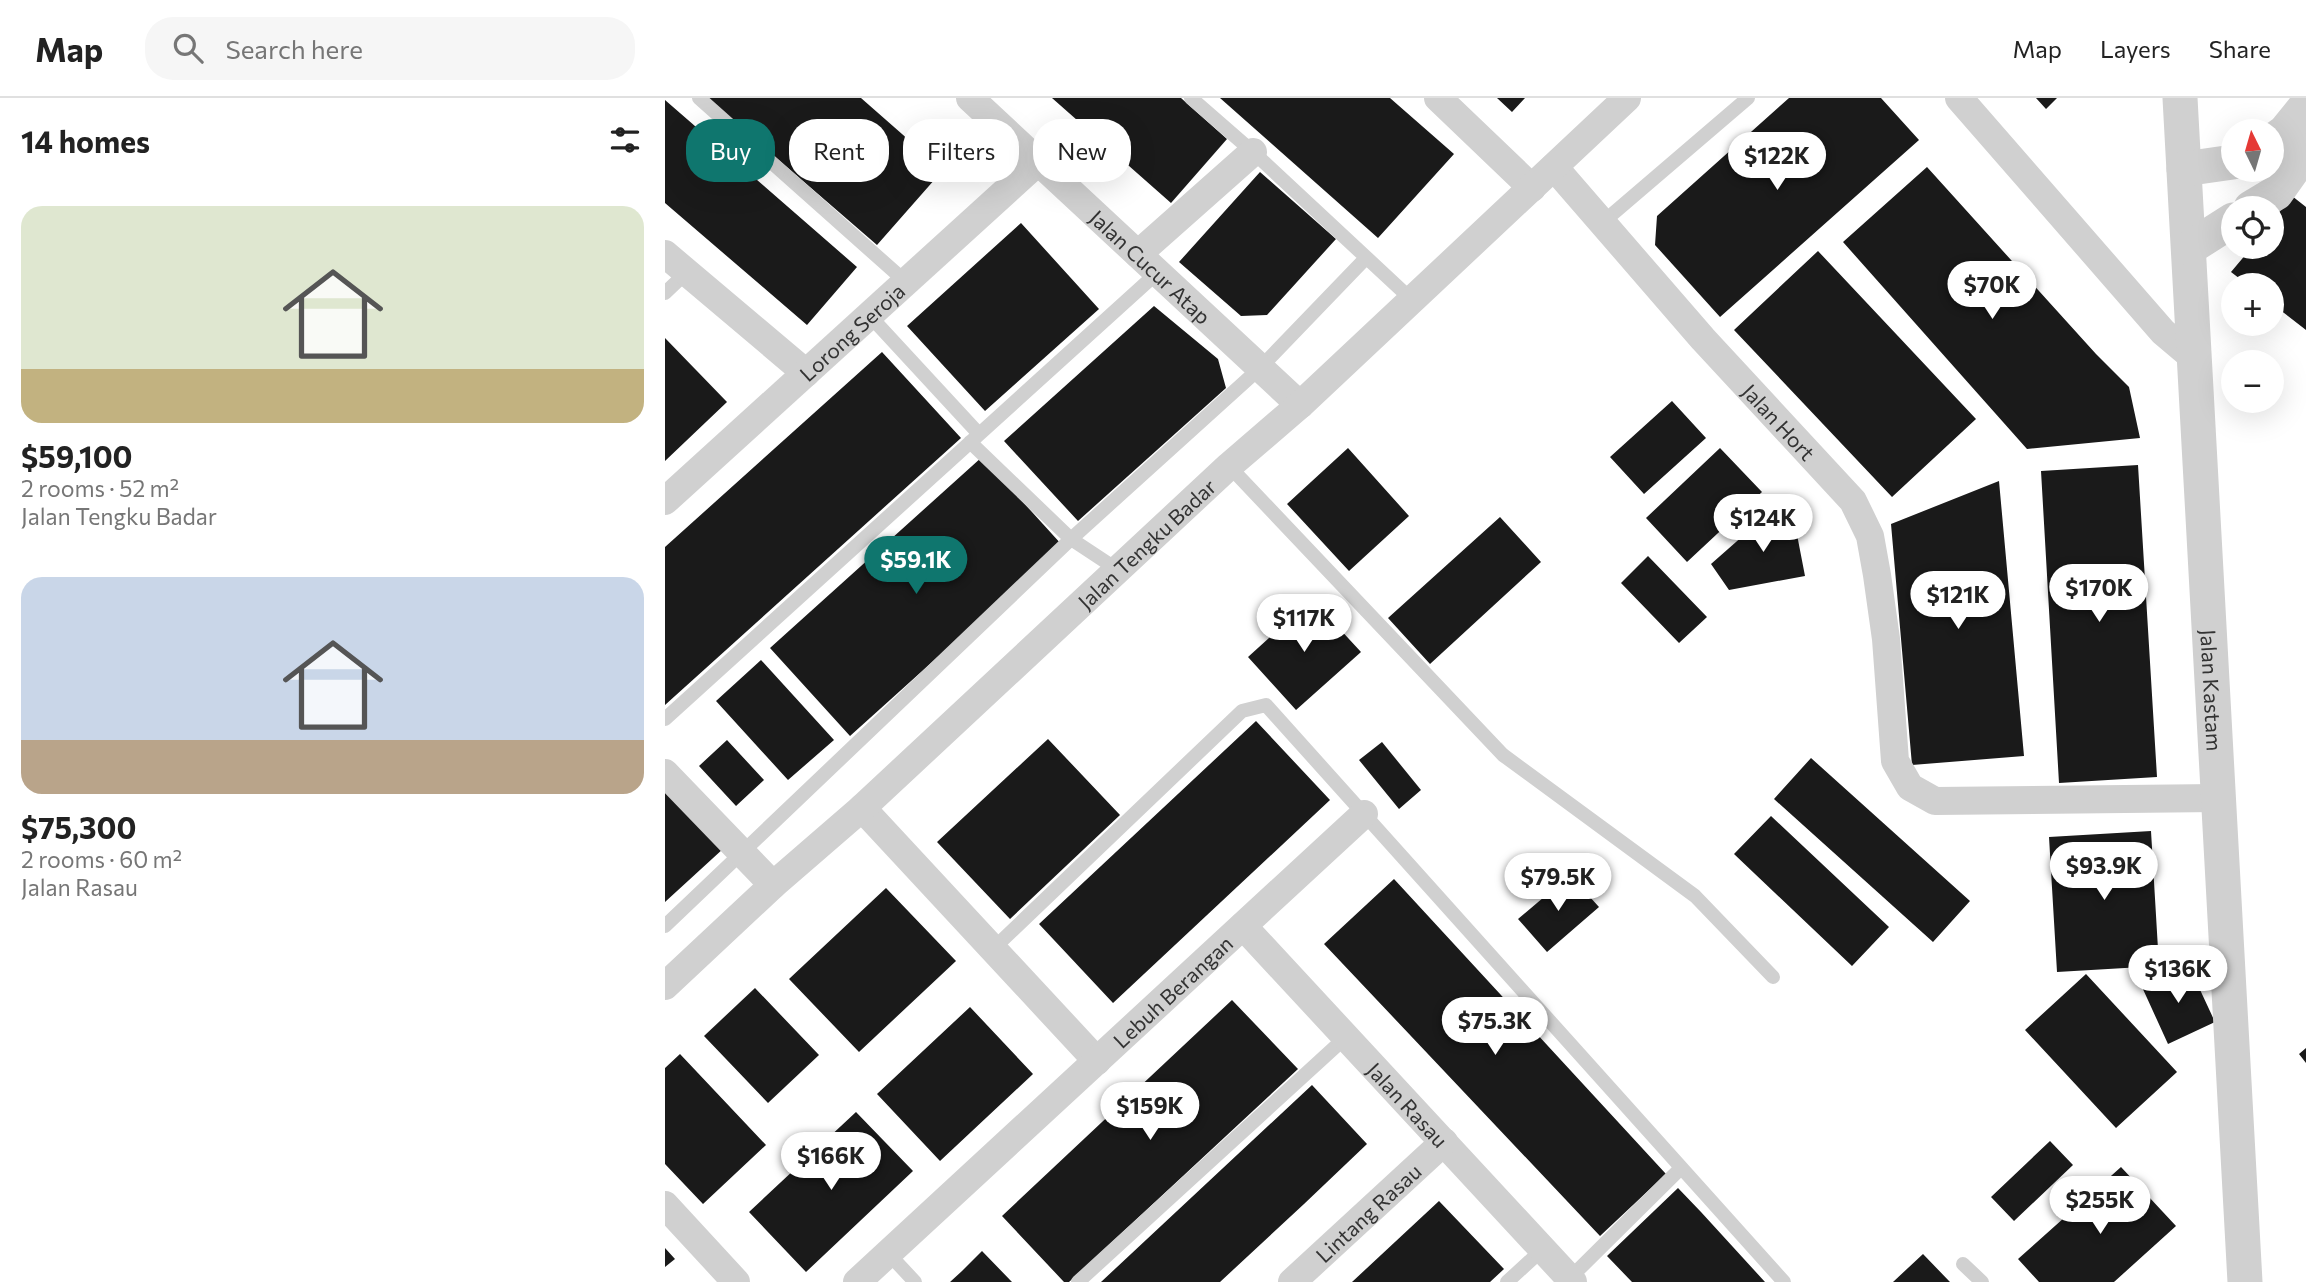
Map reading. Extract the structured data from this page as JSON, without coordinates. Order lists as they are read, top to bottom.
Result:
{
  "streets": {
    "street": [
      "Jalan Cucur Atap",
      "Lorong Seroja",
      "Jalan Hort",
      "Jalan Tengku Badar",
      "Jalan Kastam",
      "Lebuh Berangan",
      "Jalan Rasau",
      "Lintang Rasau"
    ]
  },
  "crossings": [
    ["Jalan Cucur Atap", "Jalan Tengku Badar"],
    ["Jalan Hort", "Jalan Tengku Badar"],
    ["Jalan Hort", "Jalan Kastam"],
    ["Lebuh Berangan", "Jalan Rasau"],
    ["Jalan Rasau", "Lintang Rasau"]
  ],
  "north": "top",
  "page": {
    "header": "Map",
    "search": "Search here",
    "nav": ["Map", "Layers", "Share"],
    "heading": "14 homes",
    "map_buttons": ["+", "−"],
    "chip": [
      "Buy",
      "Rent",
      "Filters",
      "New"
    ],
    "price": [
      "$122K",
      "$70K",
      "$124K",
      "$59.1K",
      "$170K",
      "$121K",
      "$117K",
      "$93.9K",
      "$79.5K",
      "$136K",
      "$75.3K",
      "$159K",
      "$166K",
      "$255K"
    ],
    "list": [
      {
        "name": "$59,100",
        "note": "2 rooms · 52 m² · Jalan Tengku Badar"
      },
      {
        "name": "$75,300",
        "note": "2 rooms · 60 m² · Jalan Rasau"
      }
    ]
  }
}
